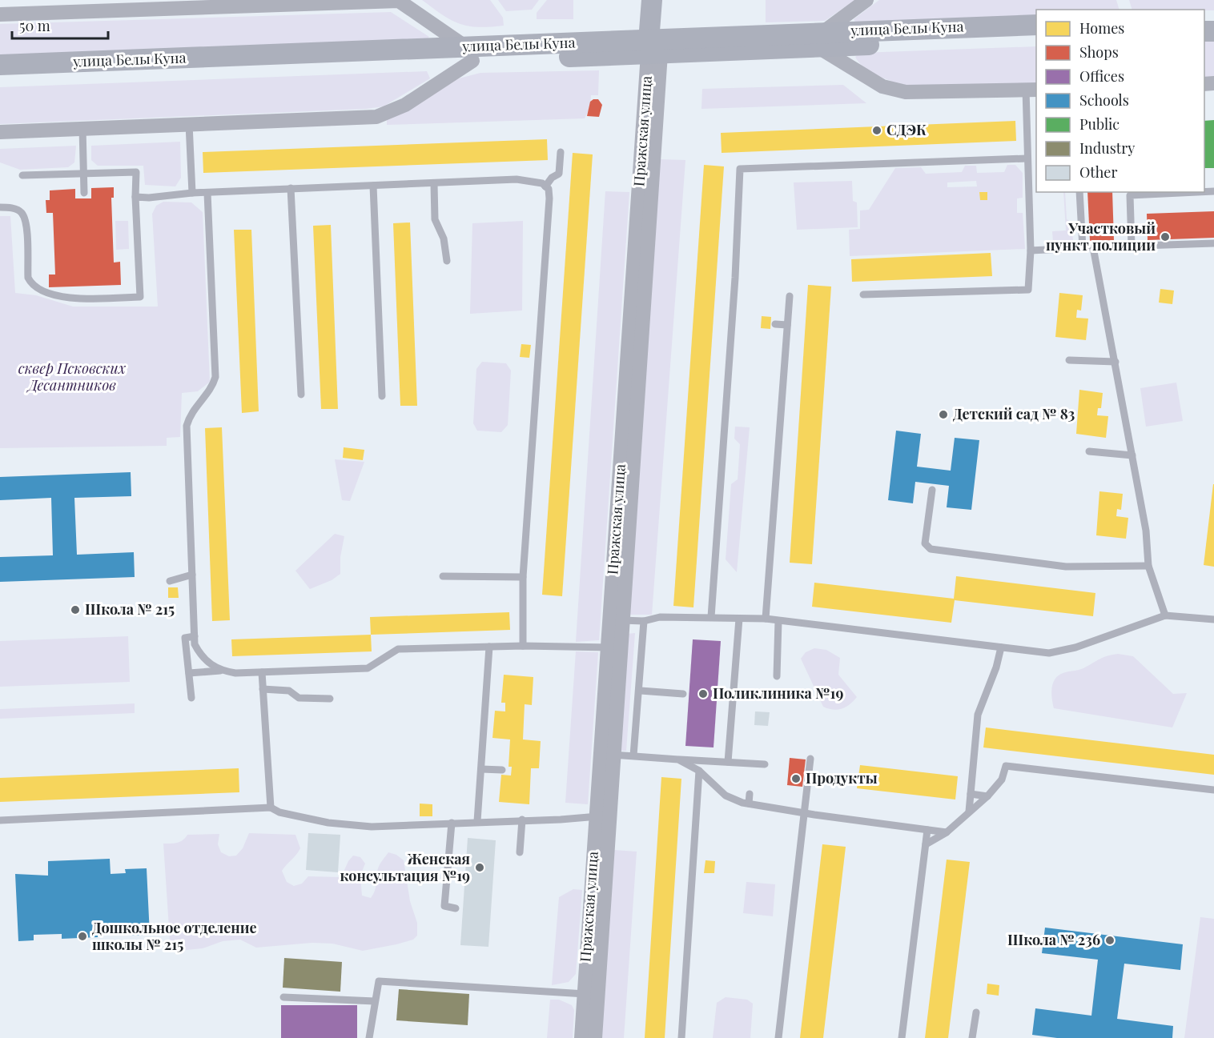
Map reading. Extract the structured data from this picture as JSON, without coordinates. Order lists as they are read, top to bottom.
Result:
{
  "streets": {
    "street": ["улица Белы Куна", "Пражская улица"]
  },
  "crossings": [
    ["улица Белы Куна", "Пражская улица"]
  ],
  "parks": ["сквер Псковских Десантников"],
  "places": [
    "СДЭК",
    "Участковый пункт полиции",
    "Детский сад № 83",
    "Школа № 215",
    "Поликлиника №19",
    "Продукты",
    "Женская консультация №19",
    "Дошкольное отделение школы № 215",
    "Школа № 236"
  ],
  "legend": [
    "Homes",
    "Shops",
    "Offices",
    "Schools",
    "Public",
    "Industry",
    "Other"
  ],
  "scale_bar": "50 m"
}
